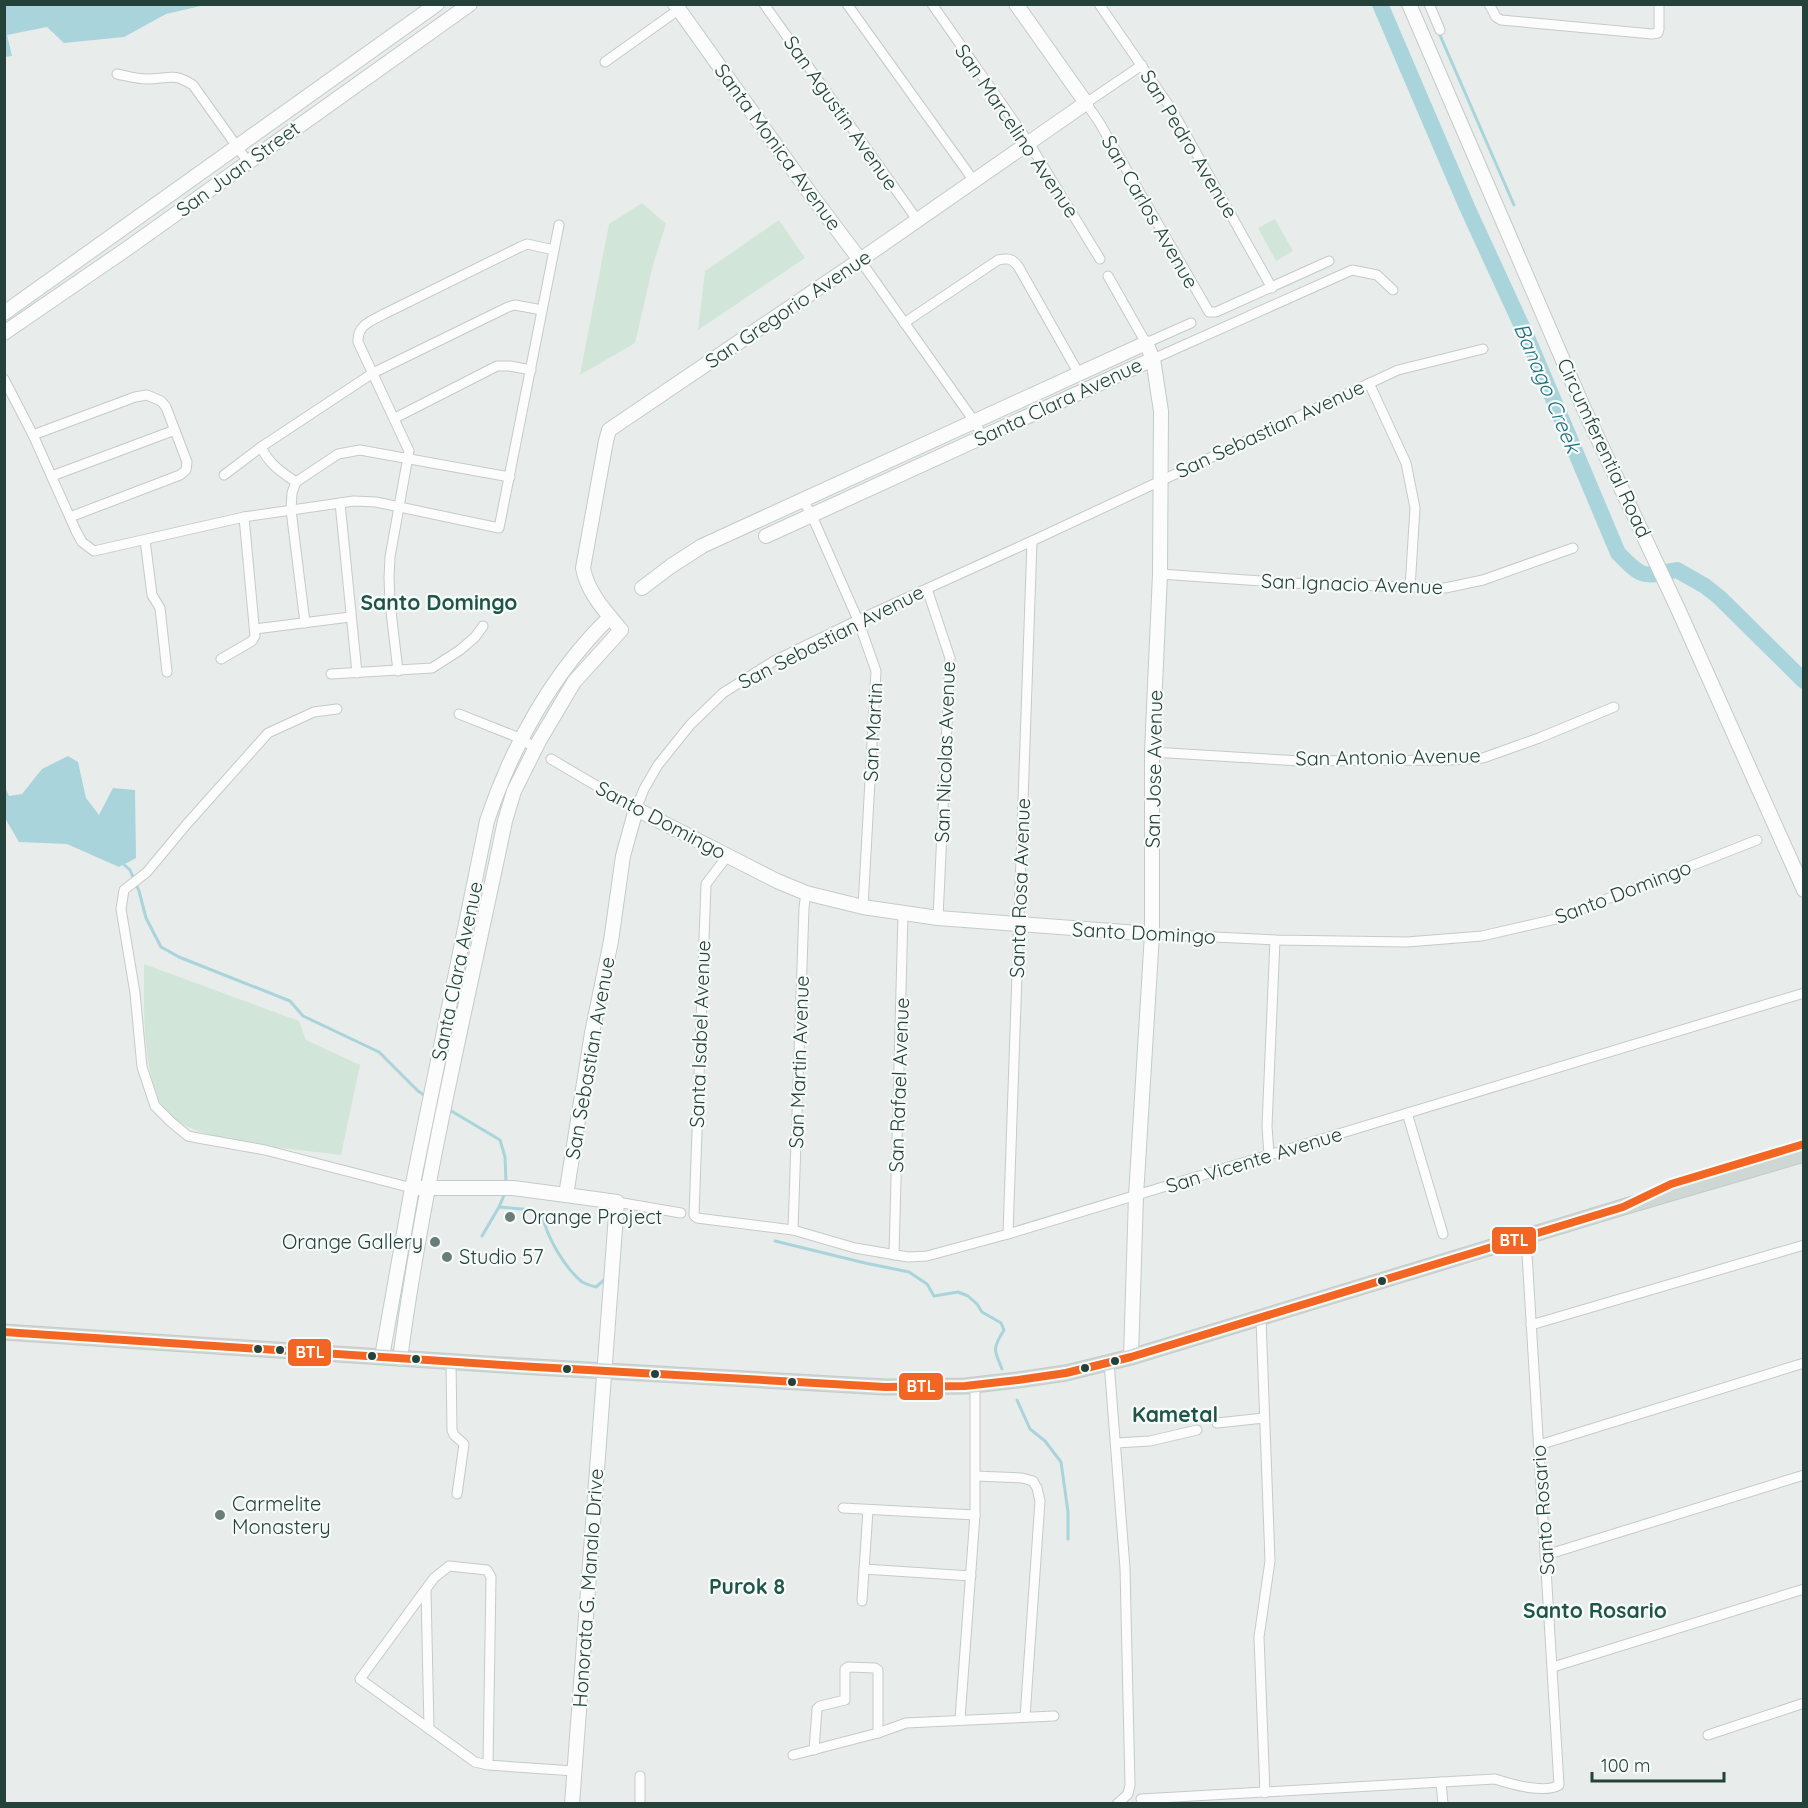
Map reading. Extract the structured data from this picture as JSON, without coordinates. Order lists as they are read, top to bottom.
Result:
{
  "streets": {
    "street": [
      "San Agustin Avenue",
      "San Marcelino Avenue",
      "San Pedro Avenue",
      "Santa Monica Avenue",
      "San Juan Street",
      "San Carlos Avenue",
      "San Gregorio Avenue",
      "Santa Clara Avenue",
      "San Sebastian Avenue",
      "Circumferential Road",
      "San Ignacio Avenue",
      "San Martin",
      "San Nicolas Avenue",
      "San Antonio Avenue",
      "San Jose Avenue",
      "Santo Domingo",
      "Santa Rosa Avenue",
      "Santa Isabel Avenue",
      "San Martin Avenue",
      "San Rafael Avenue",
      "San Vicente Avenue",
      "Santo Rosario",
      "Honorata G. Manalo Drive"
    ]
  },
  "crossings": [
    ["San Agustin Avenue", "San Gregorio Avenue"],
    ["San Marcelino Avenue", "San Gregorio Avenue"],
    ["San Pedro Avenue", "San Carlos Avenue"],
    ["San Pedro Avenue", "San Gregorio Avenue"],
    ["Santa Monica Avenue", "San Gregorio Avenue"],
    ["Santa Monica Avenue", "Santa Clara Avenue"],
    ["San Carlos Avenue", "San Gregorio Avenue"],
    ["San Gregorio Avenue", "Santa Clara Avenue"],
    ["Santa Clara Avenue", "San Martin"],
    ["Santa Clara Avenue", "San Jose Avenue"],
    ["San Sebastian Avenue", "San Martin"],
    ["San Sebastian Avenue", "San Nicolas Avenue"],
    ["San Sebastian Avenue", "San Jose Avenue"],
    ["San Sebastian Avenue", "Santo Domingo"],
    ["San Sebastian Avenue", "Santa Rosa Avenue"],
    ["San Ignacio Avenue", "San Jose Avenue"],
    ["San Martin", "Santo Domingo"],
    ["San Nicolas Avenue", "Santo Domingo"],
    ["San Antonio Avenue", "San Jose Avenue"],
    ["San Jose Avenue", "Santo Domingo"],
    ["San Jose Avenue", "San Vicente Avenue"],
    ["Santo Domingo", "Santa Rosa Avenue"],
    ["Santo Domingo", "Santa Isabel Avenue"],
    ["Santo Domingo", "San Martin Avenue"],
    ["Santo Domingo", "San Rafael Avenue"],
    ["Santa Rosa Avenue", "San Vicente Avenue"],
    ["Santa Isabel Avenue", "San Vicente Avenue"],
    ["San Martin Avenue", "San Vicente Avenue"],
    ["San Rafael Avenue", "San Vicente Avenue"]
  ],
  "districts": [
    "Santo Domingo",
    "Kametal",
    "Purok 8",
    "Santo Rosario"
  ],
  "water": ["Banago Creek"],
  "places": [
    "Orange Project",
    "Orange Gallery",
    "Studio 57",
    "Carmelite Monastery"
  ],
  "lines": ["transit line BTL"],
  "scale_bar": "100 m"
}
